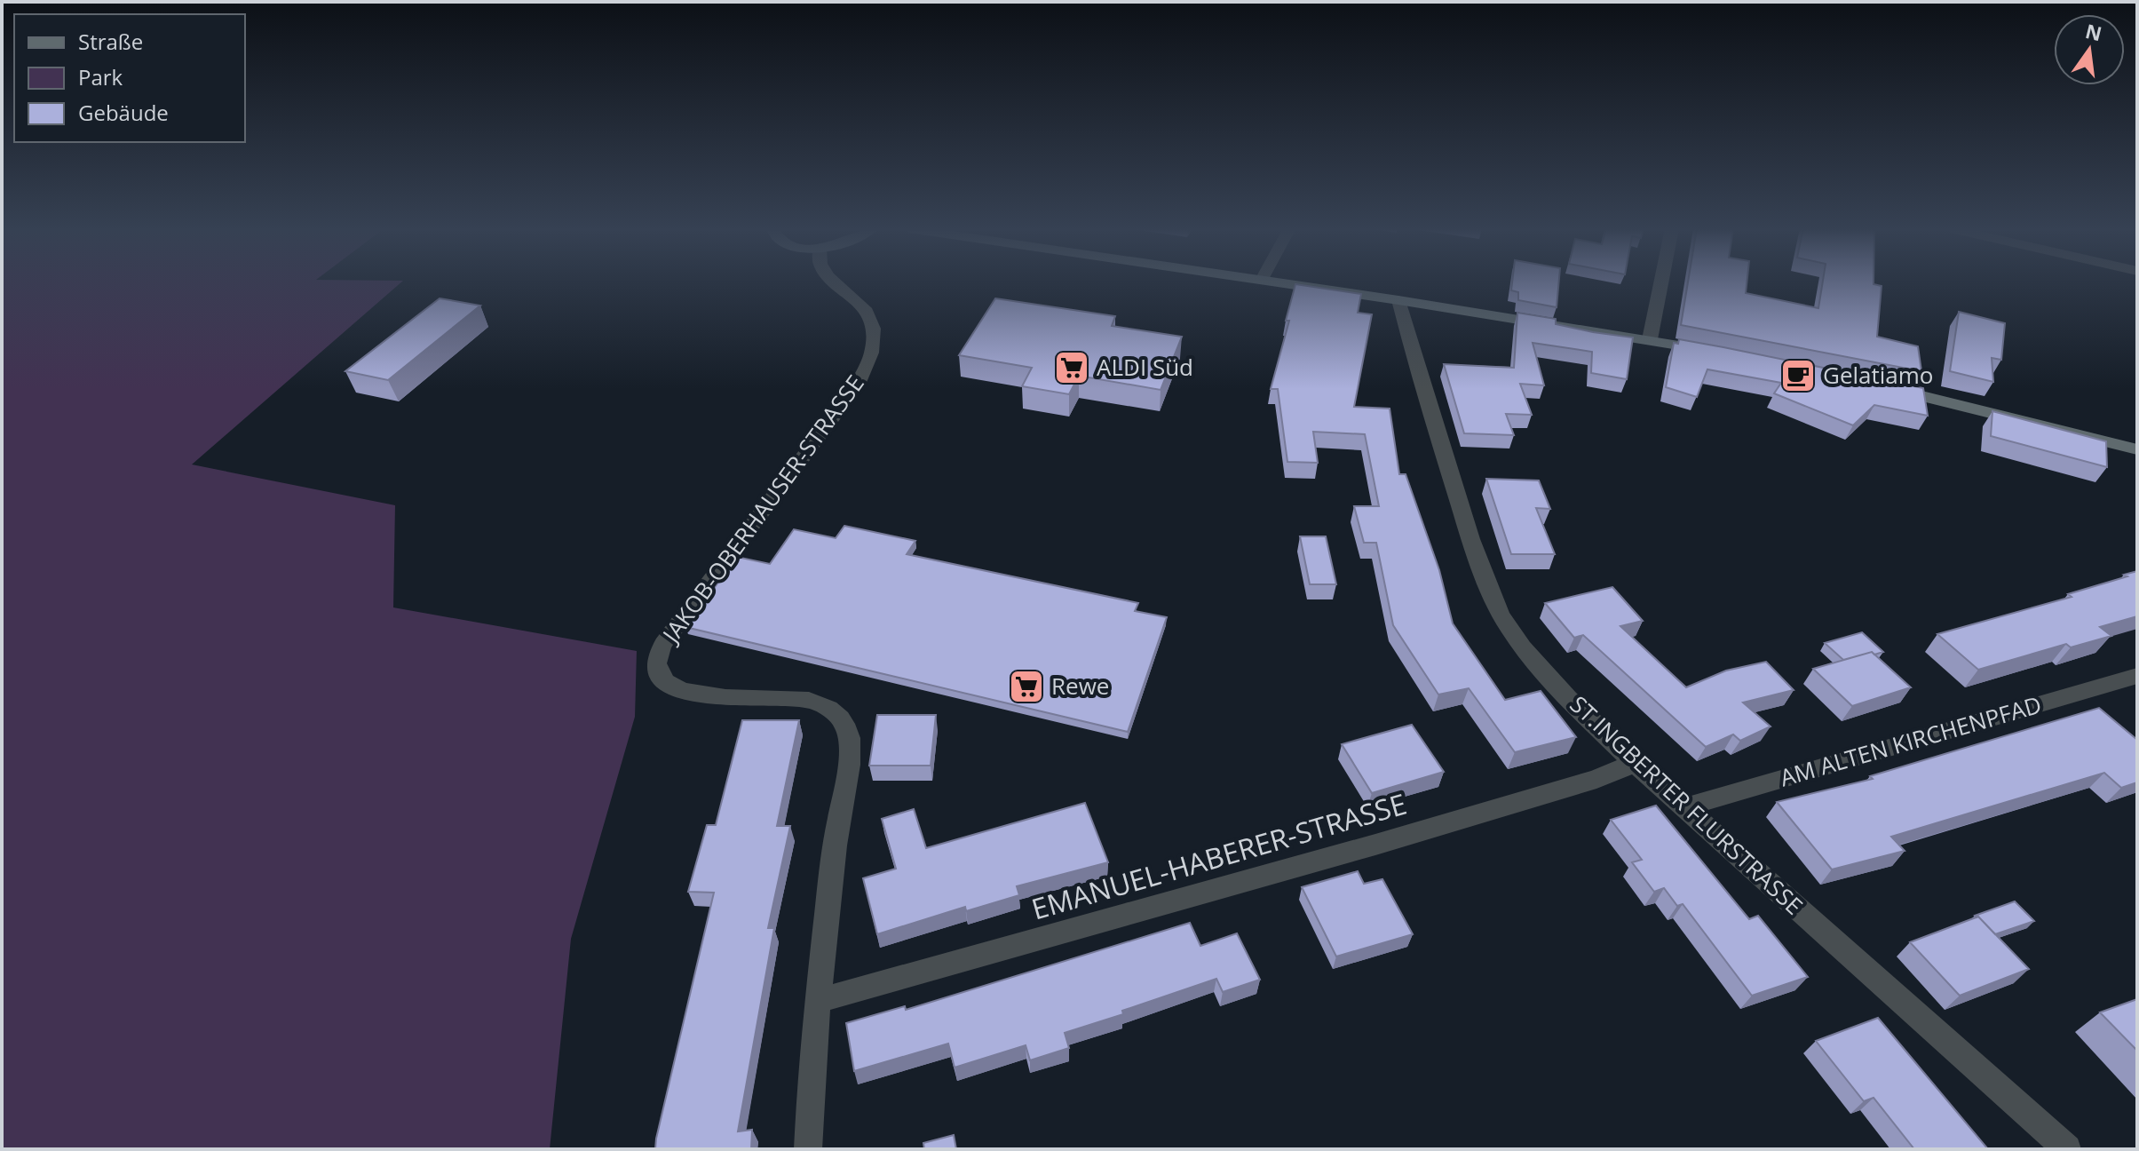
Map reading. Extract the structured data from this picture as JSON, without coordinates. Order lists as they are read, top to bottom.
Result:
{
  "streets": {
    "street": [
      "JAKOB-OBERHAUSER-STRASSE",
      "AM ALTEN KIRCHENPFAD",
      "ST.INGBERTER FLURSTRASSE",
      "EMANUEL-HABERER-STRASSE"
    ]
  },
  "crossings": [
    ["JAKOB-OBERHAUSER-STRASSE", "EMANUEL-HABERER-STRASSE"],
    ["AM ALTEN KIRCHENPFAD", "ST.INGBERTER FLURSTRASSE"],
    ["ST.INGBERTER FLURSTRASSE", "EMANUEL-HABERER-STRASSE"]
  ],
  "places": {
    "supermarket": ["ALDI Süd", "Rewe"],
    "cafe": ["Gelatiamo"]
  },
  "legend": ["Straße", "Park", "Gebäude"],
  "north": "top"
}
